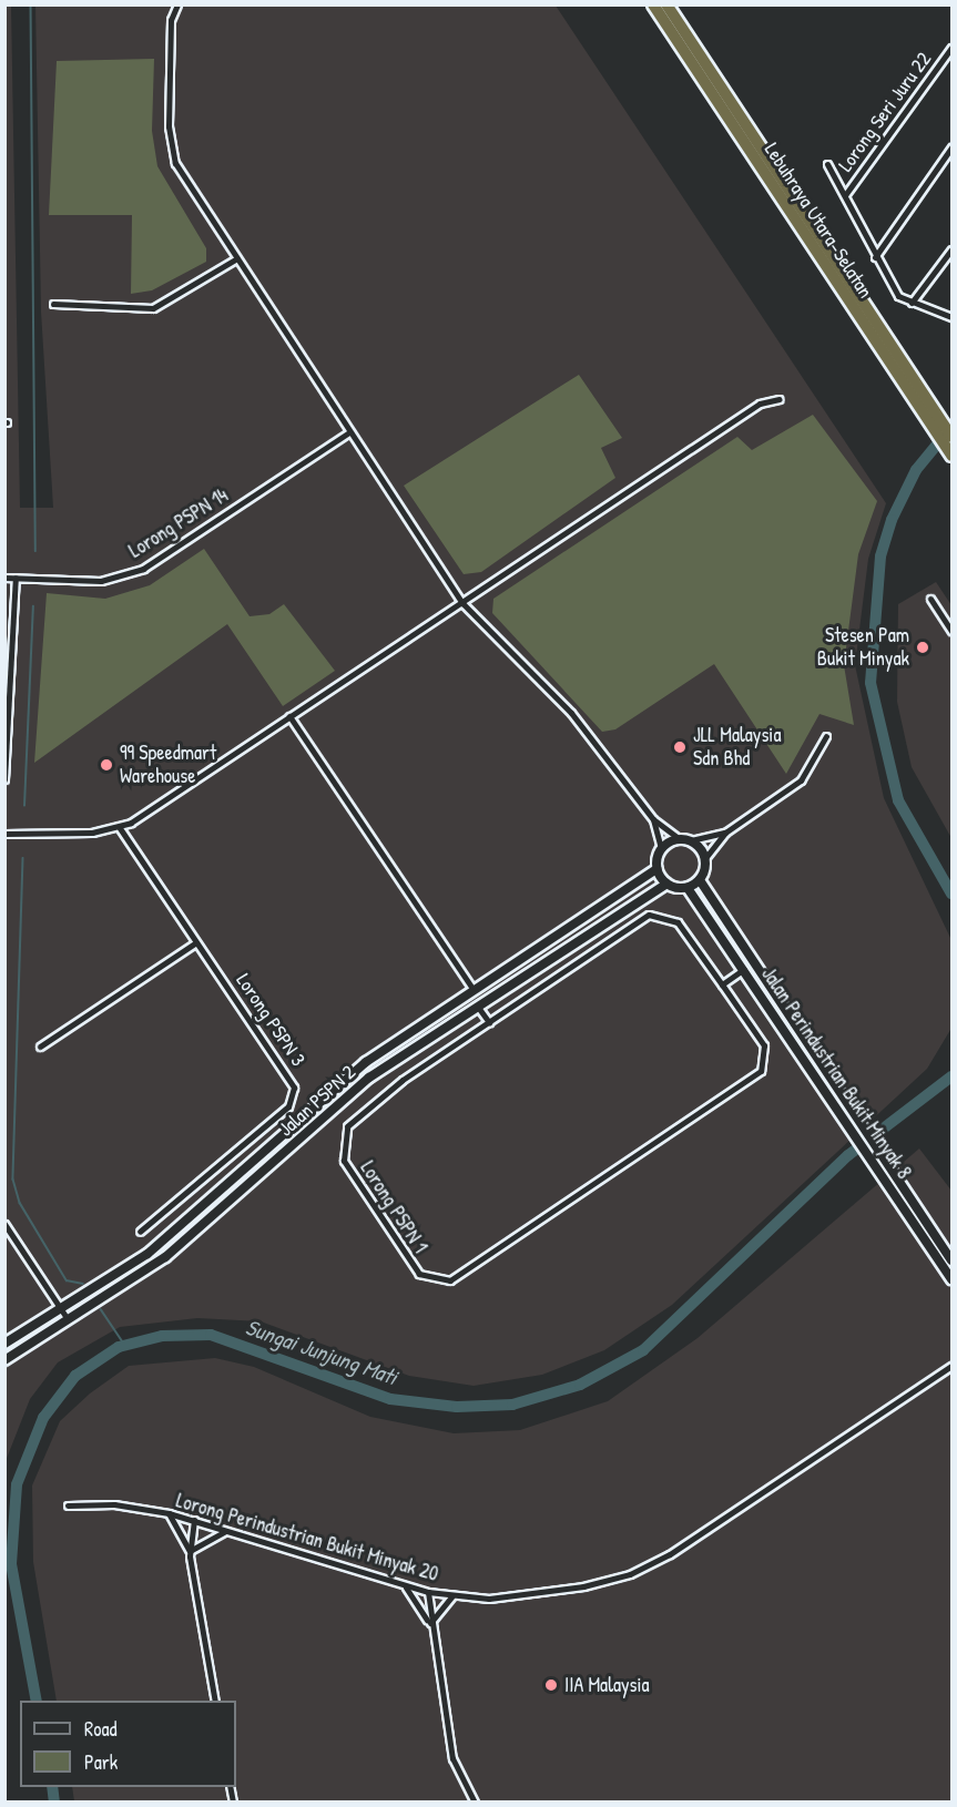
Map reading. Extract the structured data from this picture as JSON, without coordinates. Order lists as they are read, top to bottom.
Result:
{
  "streets": {
    "highway": ["Lebuhraya Utara–Selatan"],
    "street": [
      "Lorong Seri Juru 22",
      "Lorong PSPN 14",
      "Lorong PSPN 3",
      "Jalan Perindustrian Bukit Minyak 8",
      "Jalan PSPN 2",
      "Lorong PSPN 1",
      "Lorong Perindustrian Bukit Minyak 20"
    ]
  },
  "crossings": [
    ["Jalan Perindustrian Bukit Minyak 8", "Jalan PSPN 2"]
  ],
  "water": ["Sungai Junjung Mati"],
  "places": [
    "Stesen Pam Bukit Minyak",
    "JLL Malaysia Sdn Bhd",
    "99 Speedmart Warehouse",
    "IIA Malaysia"
  ],
  "legend": ["Road", "Park"]
}
